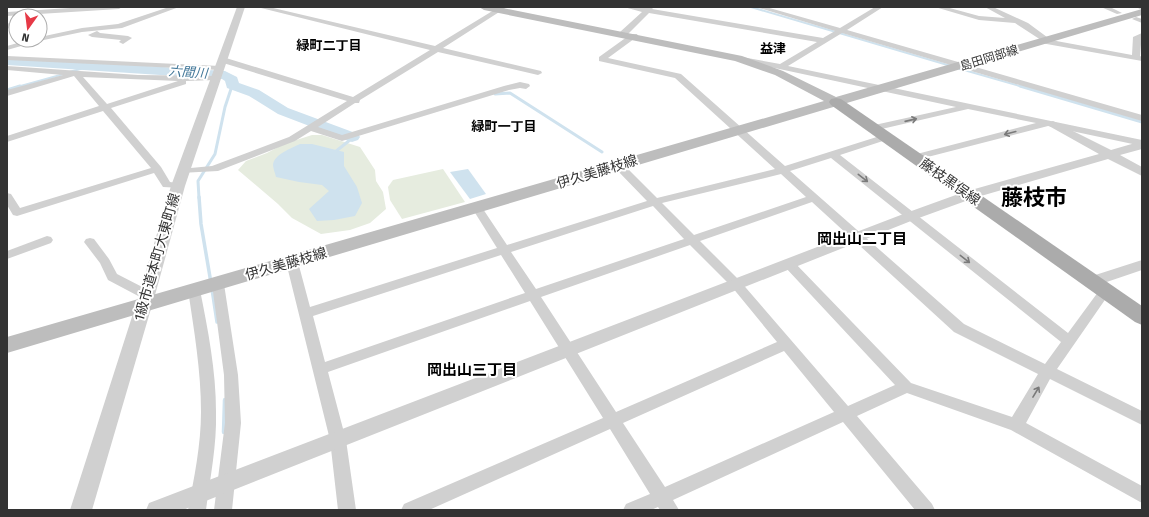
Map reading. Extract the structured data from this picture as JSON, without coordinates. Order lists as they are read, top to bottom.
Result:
{
  "streets": {
    "main road": ["島田岡部線", "伊久美藤枝線", "藤枝黒俣線"],
    "street": ["1級市道本町大東町線"]
  },
  "crossings": [
    ["島田岡部線", "伊久美藤枝線"],
    ["島田岡部線", "藤枝黒俣線"],
    ["伊久美藤枝線", "藤枝黒俣線"],
    ["伊久美藤枝線", "1級市道本町大東町線"]
  ],
  "districts": [
    "緑町二丁目",
    "益津",
    "緑町一丁目",
    "藤枝市",
    "岡出山二丁目",
    "岡出山三丁目"
  ],
  "water": ["六間川"],
  "north": "bottom"
}
